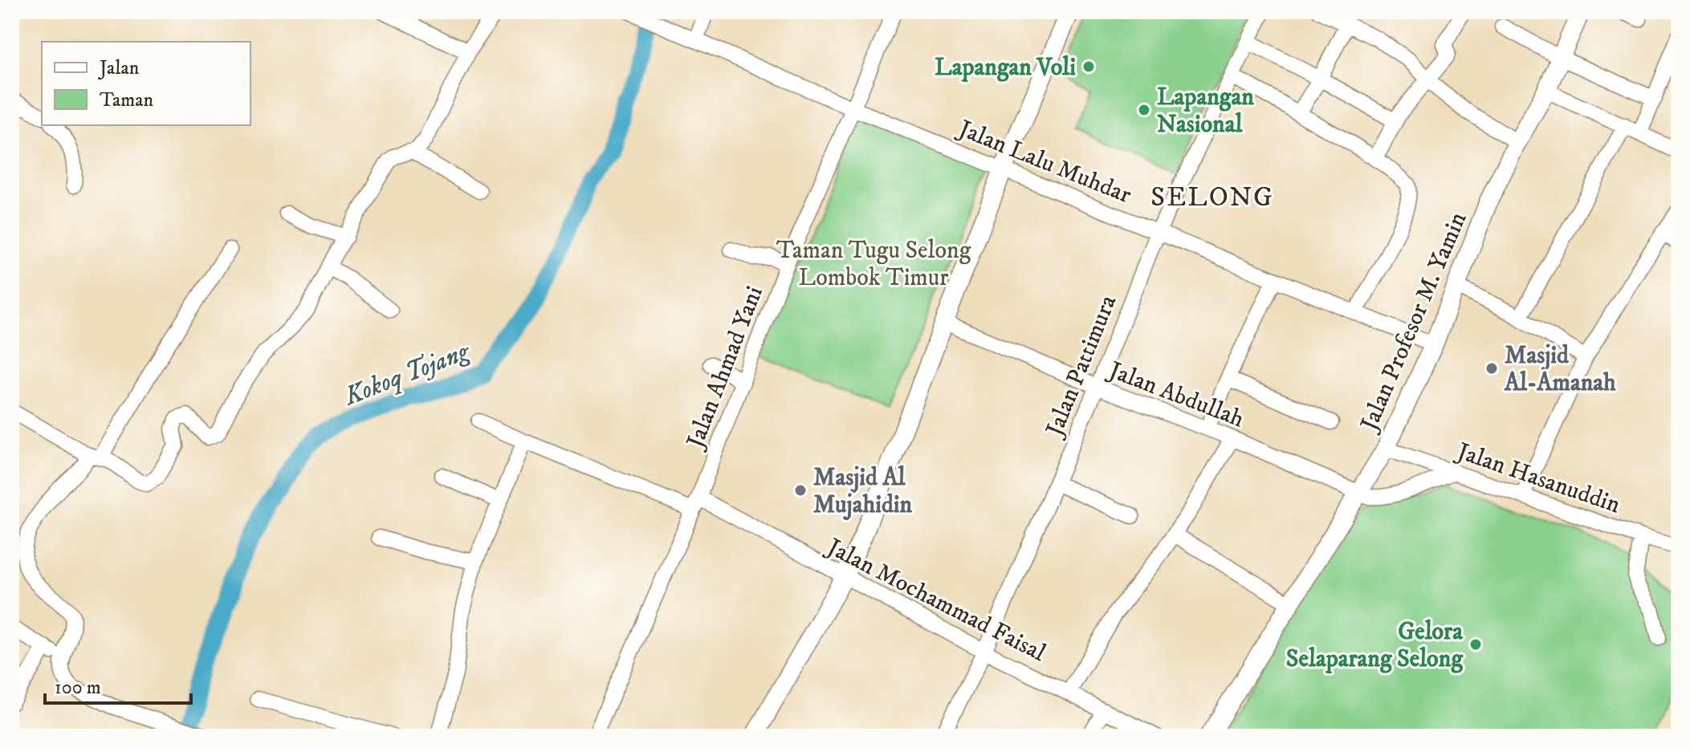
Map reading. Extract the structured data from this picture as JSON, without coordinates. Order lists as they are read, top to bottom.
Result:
{
  "streets": {
    "main road": ["Jalan Profesor M. Yamin"],
    "street": [
      "Jalan Lalu Muhdar",
      "Jalan Pattimura",
      "Jalan Ahmad Yani",
      "Jalan Abdullah",
      "Jalan Hasanuddin",
      "Jalan Mochammad Faisal"
    ]
  },
  "crossings": [
    ["Jalan Lalu Muhdar", "Jalan Profesor M. Yamin"],
    ["Jalan Lalu Muhdar", "Jalan Pattimura"],
    ["Jalan Lalu Muhdar", "Jalan Ahmad Yani"],
    ["Jalan Profesor M. Yamin", "Jalan Abdullah"],
    ["Jalan Profesor M. Yamin", "Jalan Hasanuddin"],
    ["Jalan Pattimura", "Jalan Abdullah"],
    ["Jalan Pattimura", "Jalan Mochammad Faisal"],
    ["Jalan Ahmad Yani", "Jalan Mochammad Faisal"]
  ],
  "districts": ["SELONG"],
  "water": ["Kokoq Tojang"],
  "parks": ["Taman Tugu Selong Lombok Timur"],
  "places": [
    "Lapangan Voli",
    "Lapangan Nasional",
    "Masjid Al-Amanah",
    "Masjid Al Mujahidin",
    "Gelora Selaparang Selong"
  ],
  "legend": ["Jalan", "Taman"],
  "scale_bar": "100 m"
}
